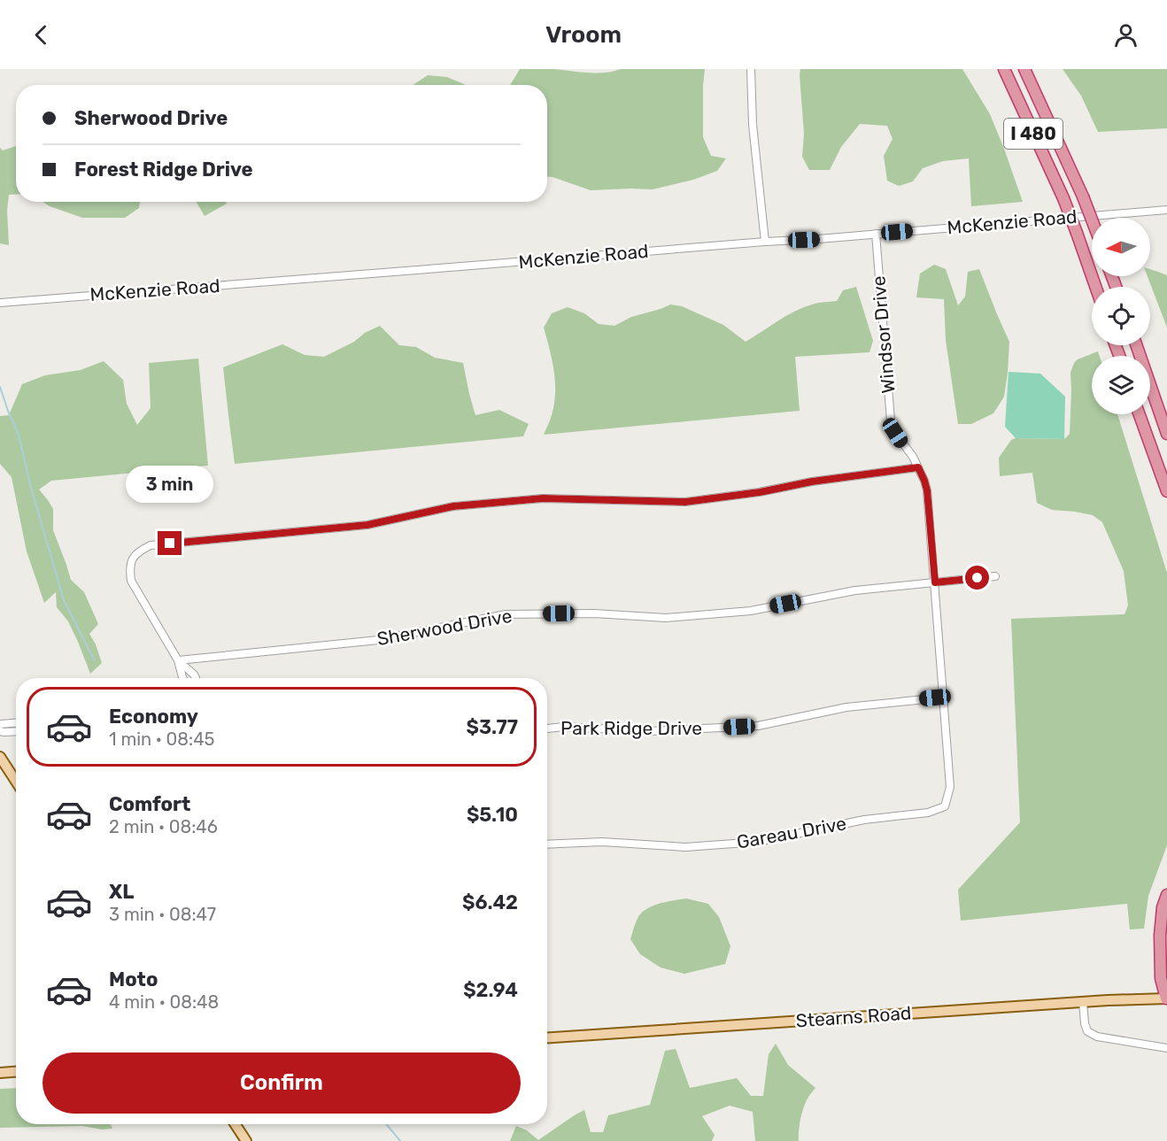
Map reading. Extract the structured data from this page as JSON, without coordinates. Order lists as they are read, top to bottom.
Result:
{
  "streets": {
    "highway": ["I 480"],
    "main road": ["Stearns Road"],
    "street": [
      "McKenzie Road",
      "Windsor Drive",
      "Sherwood Drive",
      "Park Ridge Drive",
      "Gareau Drive"
    ]
  },
  "crossings": [
    ["McKenzie Road", "Windsor Drive"],
    ["Windsor Drive", "Sherwood Drive"],
    ["Windsor Drive", "Park Ridge Drive"],
    ["Windsor Drive", "Gareau Drive"]
  ],
  "north": "left",
  "page": {
    "header": "Vroom",
    "banner": ["Sherwood Drive", "Forest Ridge Drive"],
    "bubble": "3 min",
    "list": [
      {
        "name": "Economy",
        "note": "1 min · 08:45",
        "value": "$3.77"
      },
      {
        "name": "Comfort",
        "note": "2 min · 08:46",
        "value": "$5.10"
      },
      {
        "name": "XL",
        "note": "3 min · 08:47",
        "value": "$6.42"
      },
      {
        "name": "Moto",
        "note": "4 min · 08:48",
        "value": "$2.94"
      }
    ],
    "buttons": "Confirm"
  }
}
